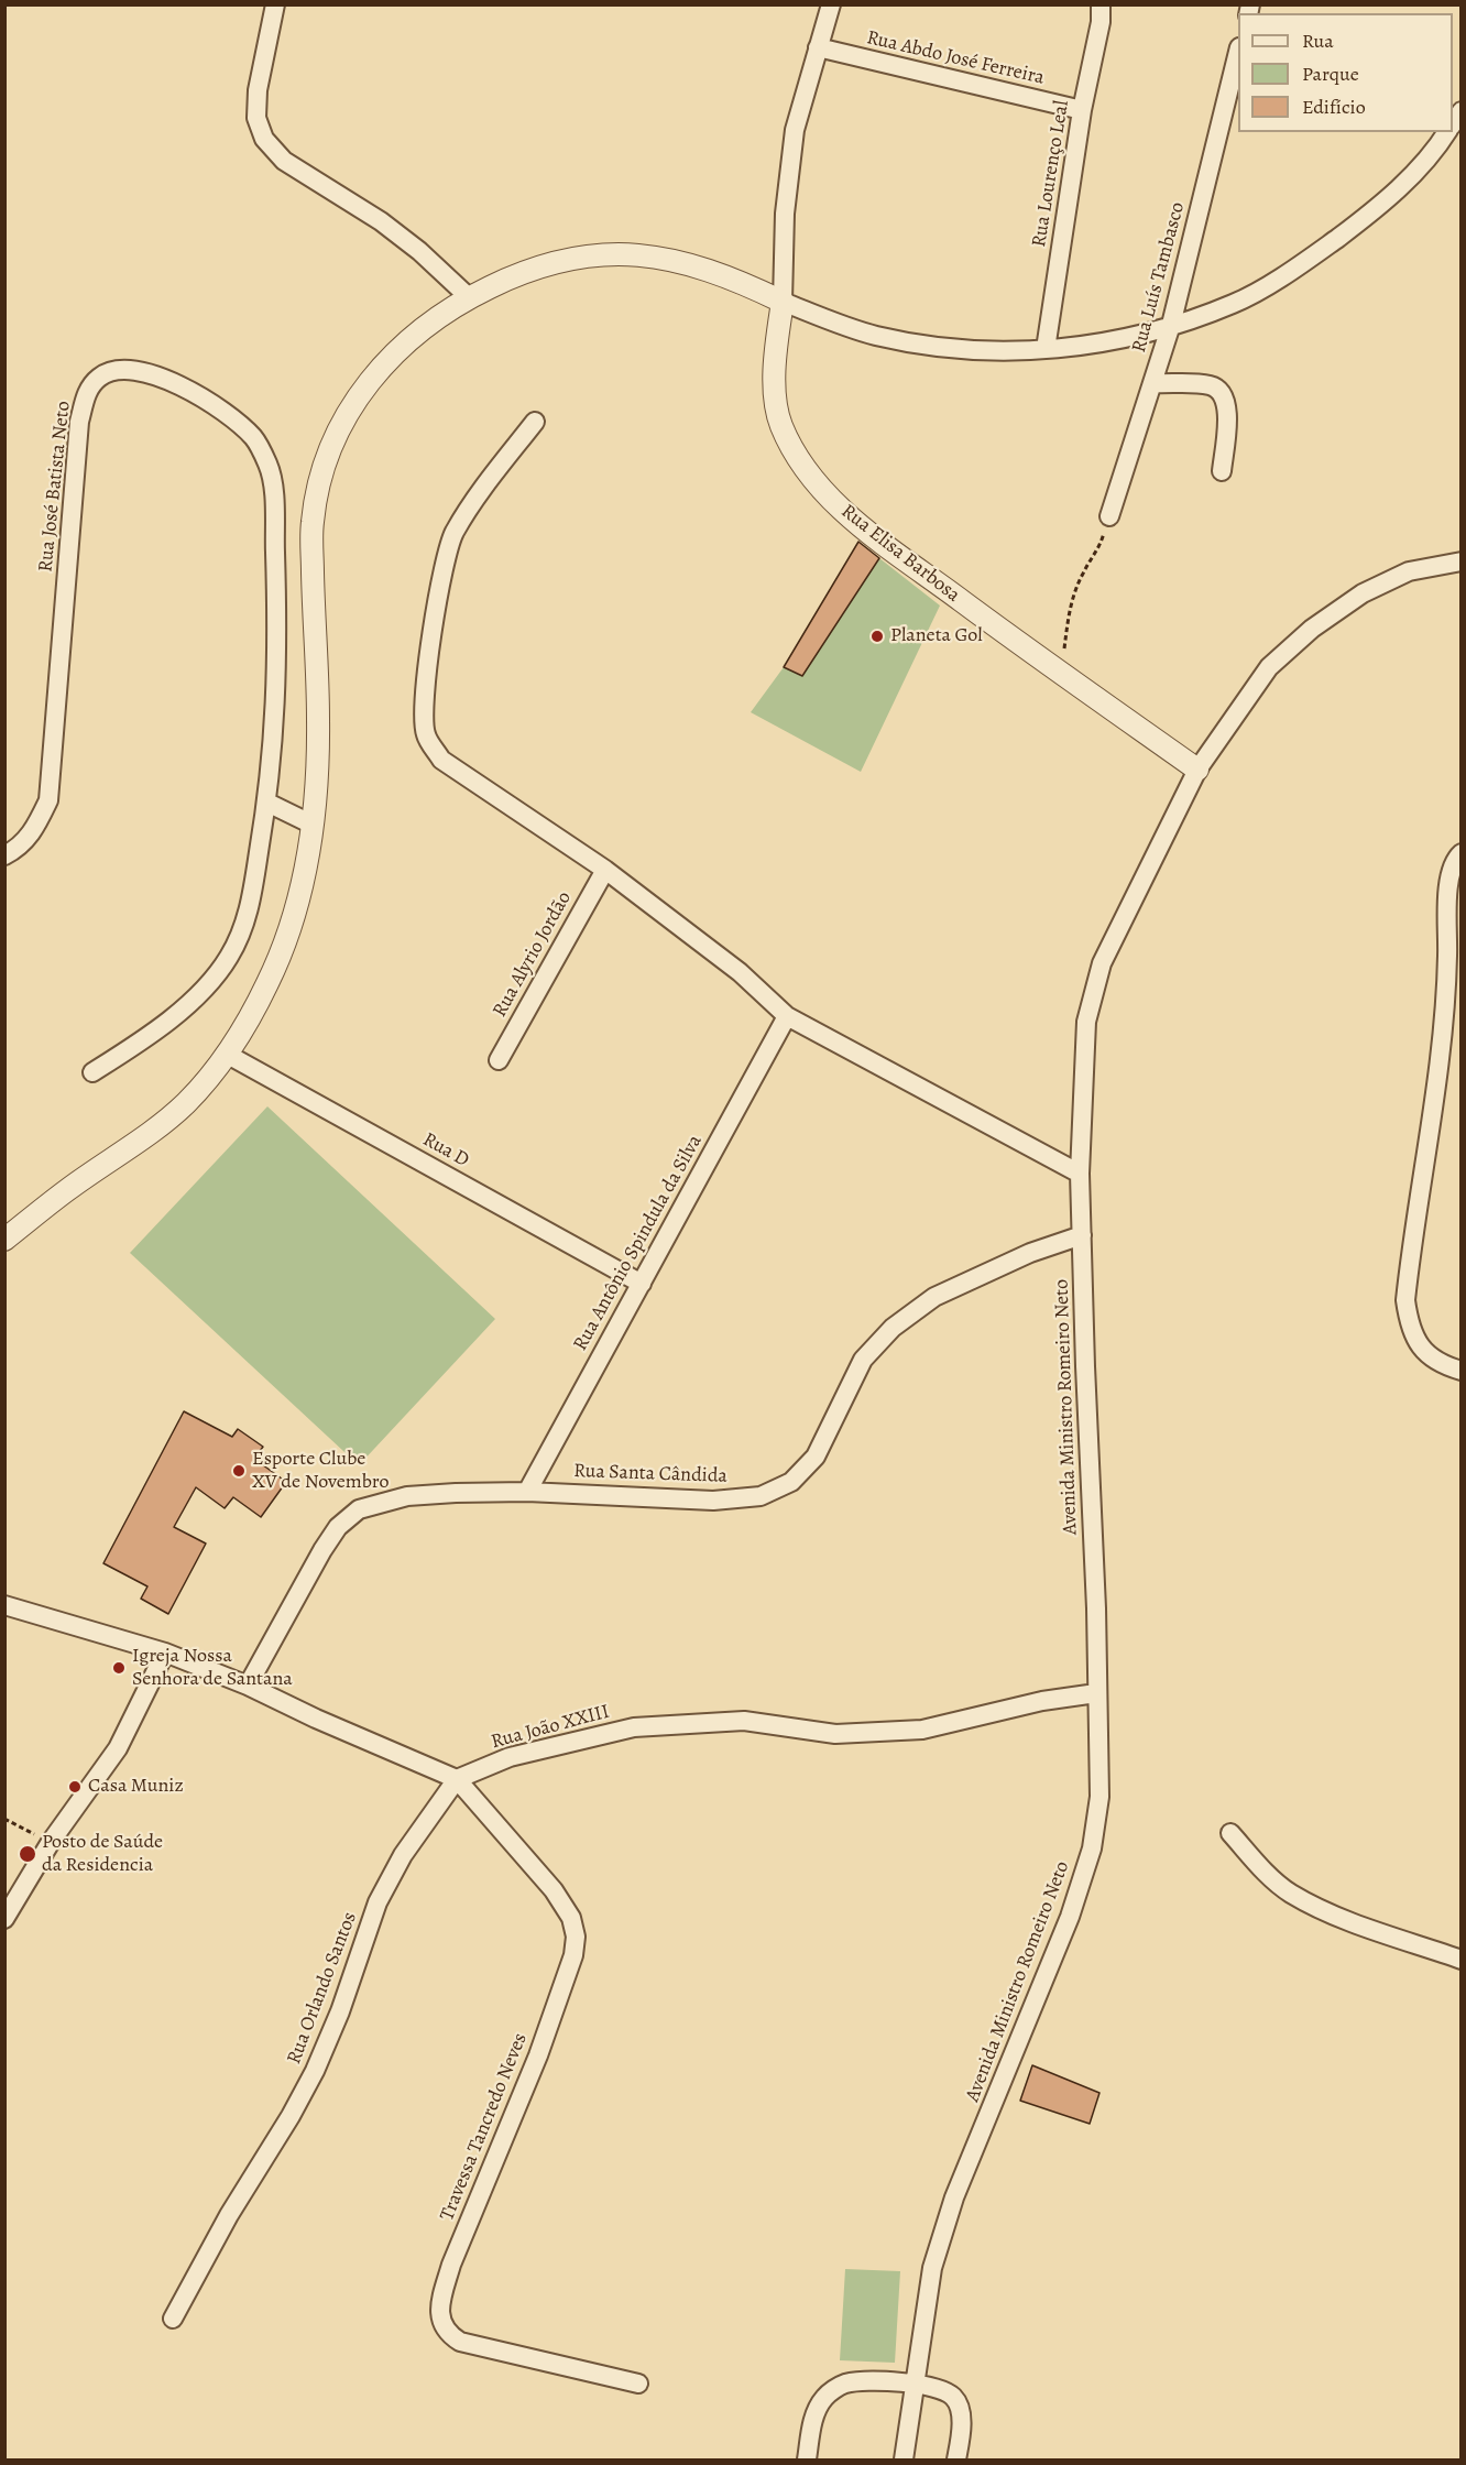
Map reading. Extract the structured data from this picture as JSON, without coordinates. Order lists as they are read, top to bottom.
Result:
{
  "streets": {
    "street": [
      "Rua Abdo José Ferreira",
      "Rua Lourenço Leal",
      "Rua Luís Tambasco",
      "Rua José Batista Neto",
      "Rua Elisa Barbosa",
      "Rua Alyrio Jordão",
      "Rua D",
      "Rua Antônio Spindula da Silva",
      "Avenida Ministro Romeiro Neto",
      "Rua Santa Cândida",
      "Rua João XXIII",
      "Rua Orlando Santos",
      "Travessa Tancredo Neves"
    ]
  },
  "crossings": [
    ["Rua Abdo José Ferreira", "Rua Lourenço Leal"],
    ["Rua Abdo José Ferreira", "Rua Elisa Barbosa"],
    ["Rua Elisa Barbosa", "Avenida Ministro Romeiro Neto"],
    ["Rua D", "Rua Antônio Spindula da Silva"],
    ["Rua Antônio Spindula da Silva", "Rua Santa Cândida"],
    ["Avenida Ministro Romeiro Neto", "Rua Santa Cândida"],
    ["Avenida Ministro Romeiro Neto", "Rua João XXIII"],
    ["Rua João XXIII", "Rua Orlando Santos"],
    ["Rua João XXIII", "Travessa Tancredo Neves"],
    ["Rua Orlando Santos", "Travessa Tancredo Neves"]
  ],
  "places": [
    "Planeta Gol",
    "Esporte Clube XV de Novembro",
    "Igreja Nossa Senhora de Santana",
    "Casa Muniz",
    "Posto de Saúde da Residencia"
  ],
  "legend": ["Rua", "Parque", "Edifício"]
}
